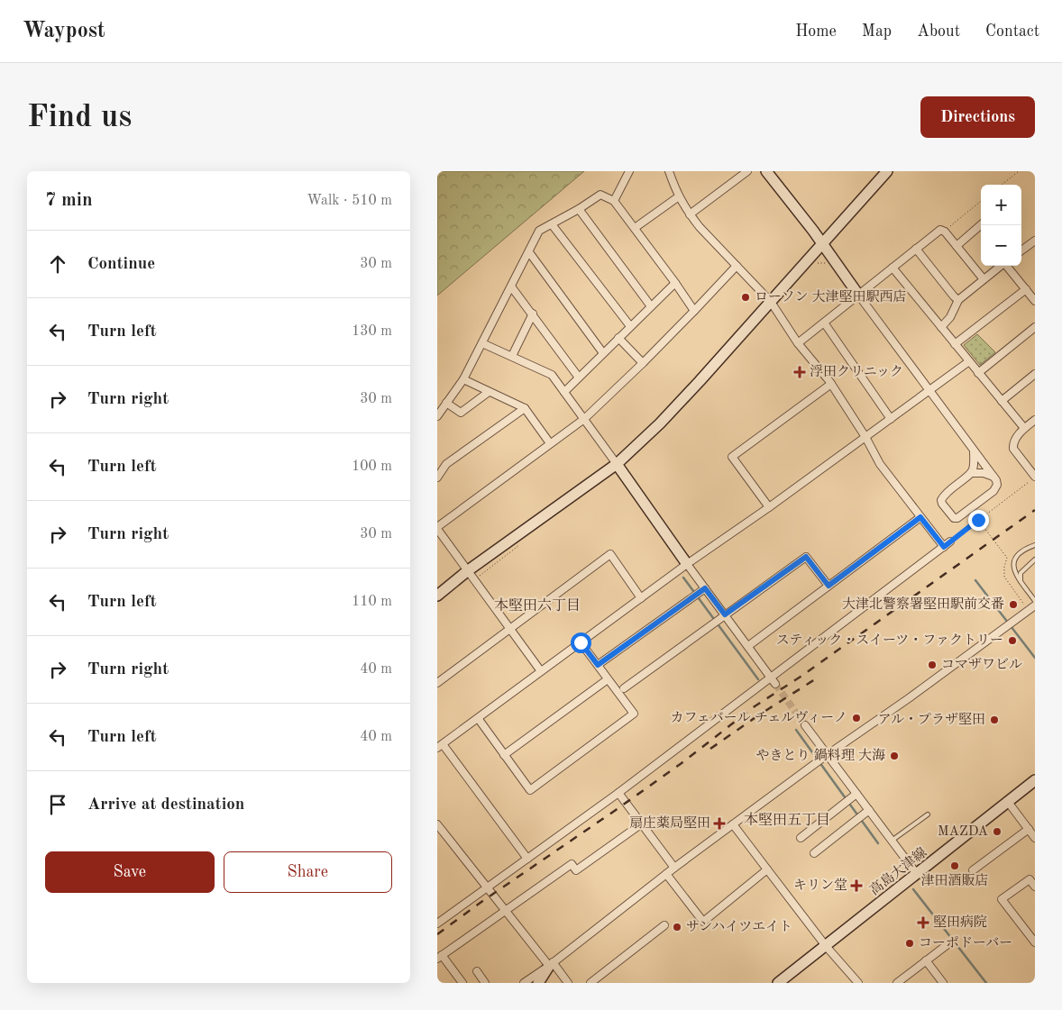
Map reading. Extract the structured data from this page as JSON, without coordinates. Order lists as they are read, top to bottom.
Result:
{
  "streets": {
    "street": ["高島大津線"]
  },
  "districts": ["本堅田六丁目", "本堅田五丁目"],
  "places": {
    "other": [
      "ローソン 大津堅田駅西店",
      "大津北警察署堅田駅前交番",
      "スティック・スイーツ・ファクトリー",
      "コマザワビル",
      "カフェバール チェルヴィーノ",
      "アル・プラザ堅田",
      "やきとり 鍋料理 大海",
      "MAZDA",
      "津田酒販店",
      "サンハイツエイト",
      "コーポドーバー"
    ],
    "health": [
      "浮田クリニック",
      "扇庄薬局堅田",
      "キリン堂",
      "堅田病院"
    ]
  },
  "page": {
    "header": "Waypost",
    "nav": [
      "Home",
      "Map",
      "About",
      "Contact"
    ],
    "buttons": [
      "Directions",
      ["Save", "Share"]
    ],
    "title": "Find us",
    "heading": ["7 min", "Walk · 510 m"],
    "map_buttons": ["+", "−"],
    "list": [
      ["Continue", "30 m"],
      ["Turn left", "130 m"],
      ["Turn right", "30 m"],
      ["Turn left", "100 m"],
      ["Turn right", "30 m"],
      ["Turn left", "110 m"],
      ["Turn right", "40 m"],
      ["Turn left", "40 m"],
      "Arrive at destination"
    ]
  }
}
